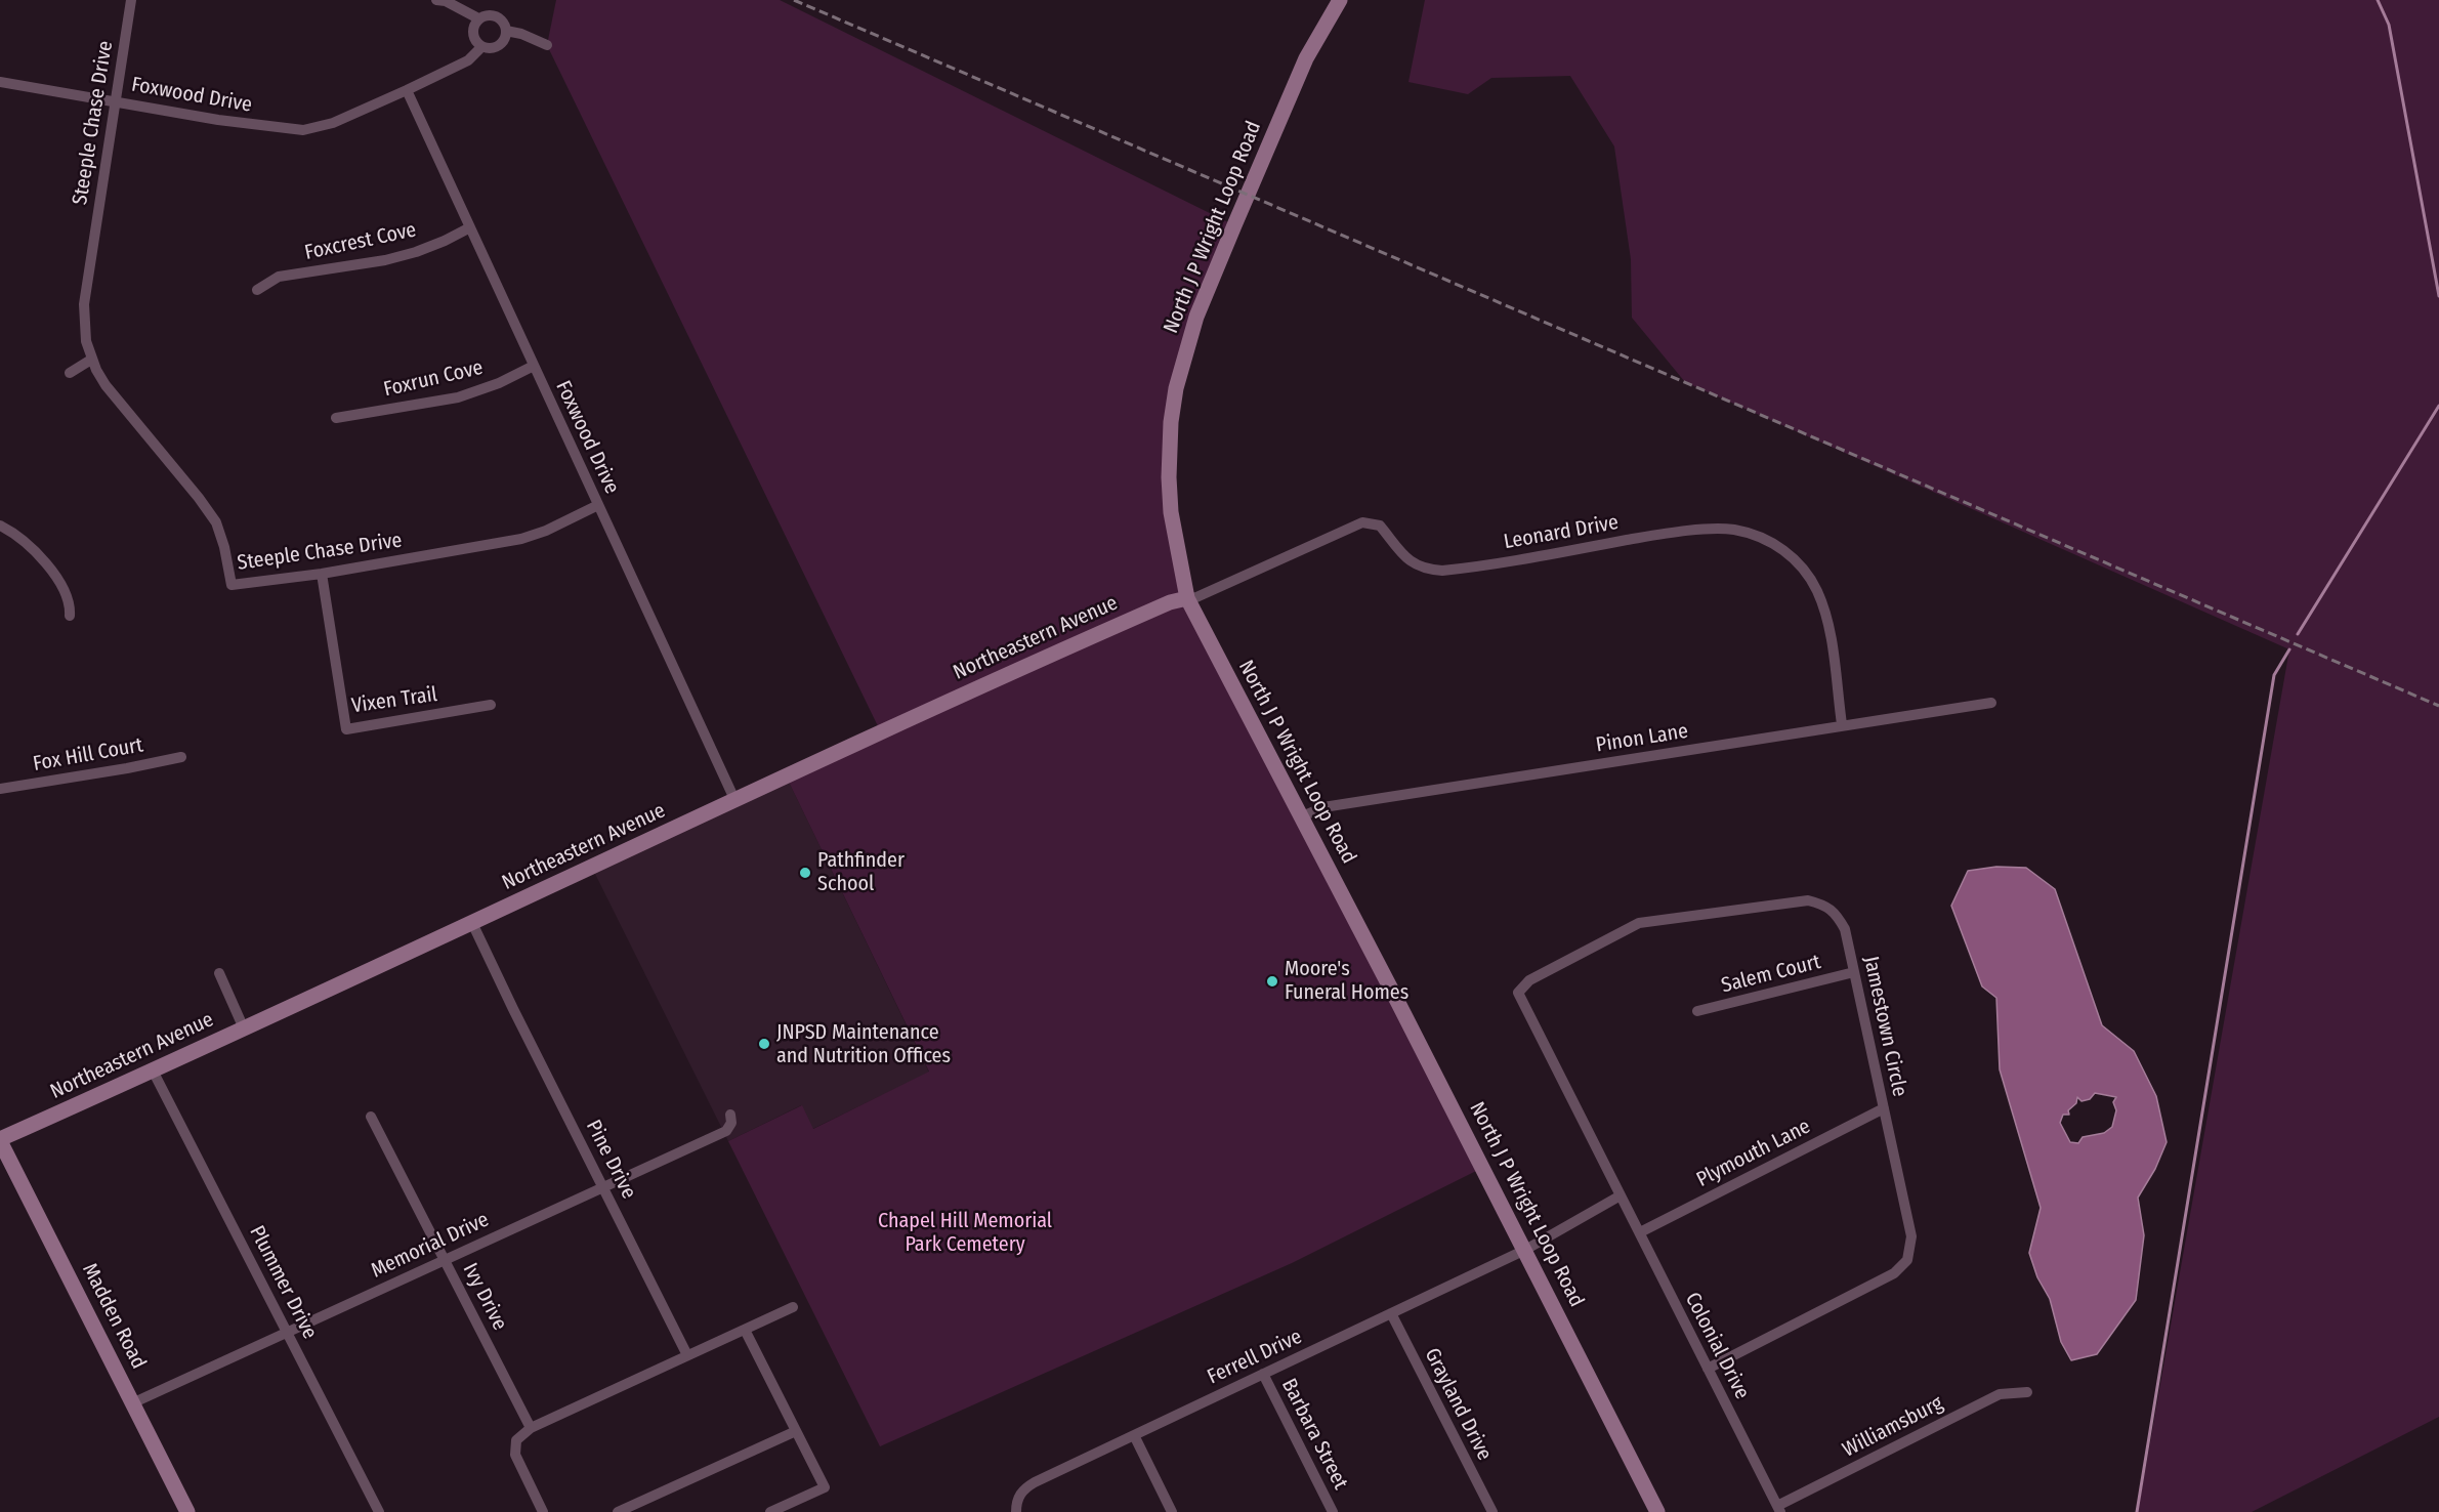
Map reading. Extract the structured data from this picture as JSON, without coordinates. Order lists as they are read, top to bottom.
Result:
{
  "streets": {
    "street": [
      "Foxwood Drive",
      "Steeple Chase Drive",
      "North J P Wright Loop Road",
      "Foxcrest Cove",
      "Foxrun Cove",
      "Leonard Drive",
      "Northeastern Avenue",
      "Vixen Trail",
      "Pinon Lane",
      "Fox Hill Court",
      "Salem Court",
      "Jamestown Circle",
      "Plymouth Lane",
      "Pine Drive",
      "Memorial Drive",
      "Plummer Drive",
      "Ivy Drive",
      "Madden Road",
      "Colonial Drive",
      "Ferrell Drive",
      "Grayland Drive",
      "Williamsburg",
      "Barbara Street"
    ]
  },
  "crossings": [
    ["Foxwood Drive", "Steeple Chase Drive"],
    ["Foxwood Drive", "Foxcrest Cove"],
    ["Foxwood Drive", "Foxrun Cove"],
    ["Foxwood Drive", "Northeastern Avenue"],
    ["Steeple Chase Drive", "Vixen Trail"],
    ["North J P Wright Loop Road", "Leonard Drive"],
    ["North J P Wright Loop Road", "Northeastern Avenue"],
    ["North J P Wright Loop Road", "Pinon Lane"],
    ["North J P Wright Loop Road", "Ferrell Drive"],
    ["Leonard Drive", "Northeastern Avenue"],
    ["Leonard Drive", "Pinon Lane"],
    ["Northeastern Avenue", "Pine Drive"],
    ["Northeastern Avenue", "Plummer Drive"],
    ["Northeastern Avenue", "Madden Road"],
    ["Salem Court", "Jamestown Circle"],
    ["Jamestown Circle", "Plymouth Lane"],
    ["Jamestown Circle", "Colonial Drive"],
    ["Plymouth Lane", "Colonial Drive"],
    ["Pine Drive", "Memorial Drive"],
    ["Memorial Drive", "Plummer Drive"],
    ["Memorial Drive", "Ivy Drive"],
    ["Memorial Drive", "Madden Road"],
    ["Colonial Drive", "Williamsburg"],
    ["Ferrell Drive", "Grayland Drive"],
    ["Ferrell Drive", "Barbara Street"]
  ],
  "parks": ["Chapel Hill Memorial Park Cemetery"],
  "places": ["Pathfinder School", "Moore's Funeral Homes", "JNPSD Maintenance and Nutrition Offices"]
}
